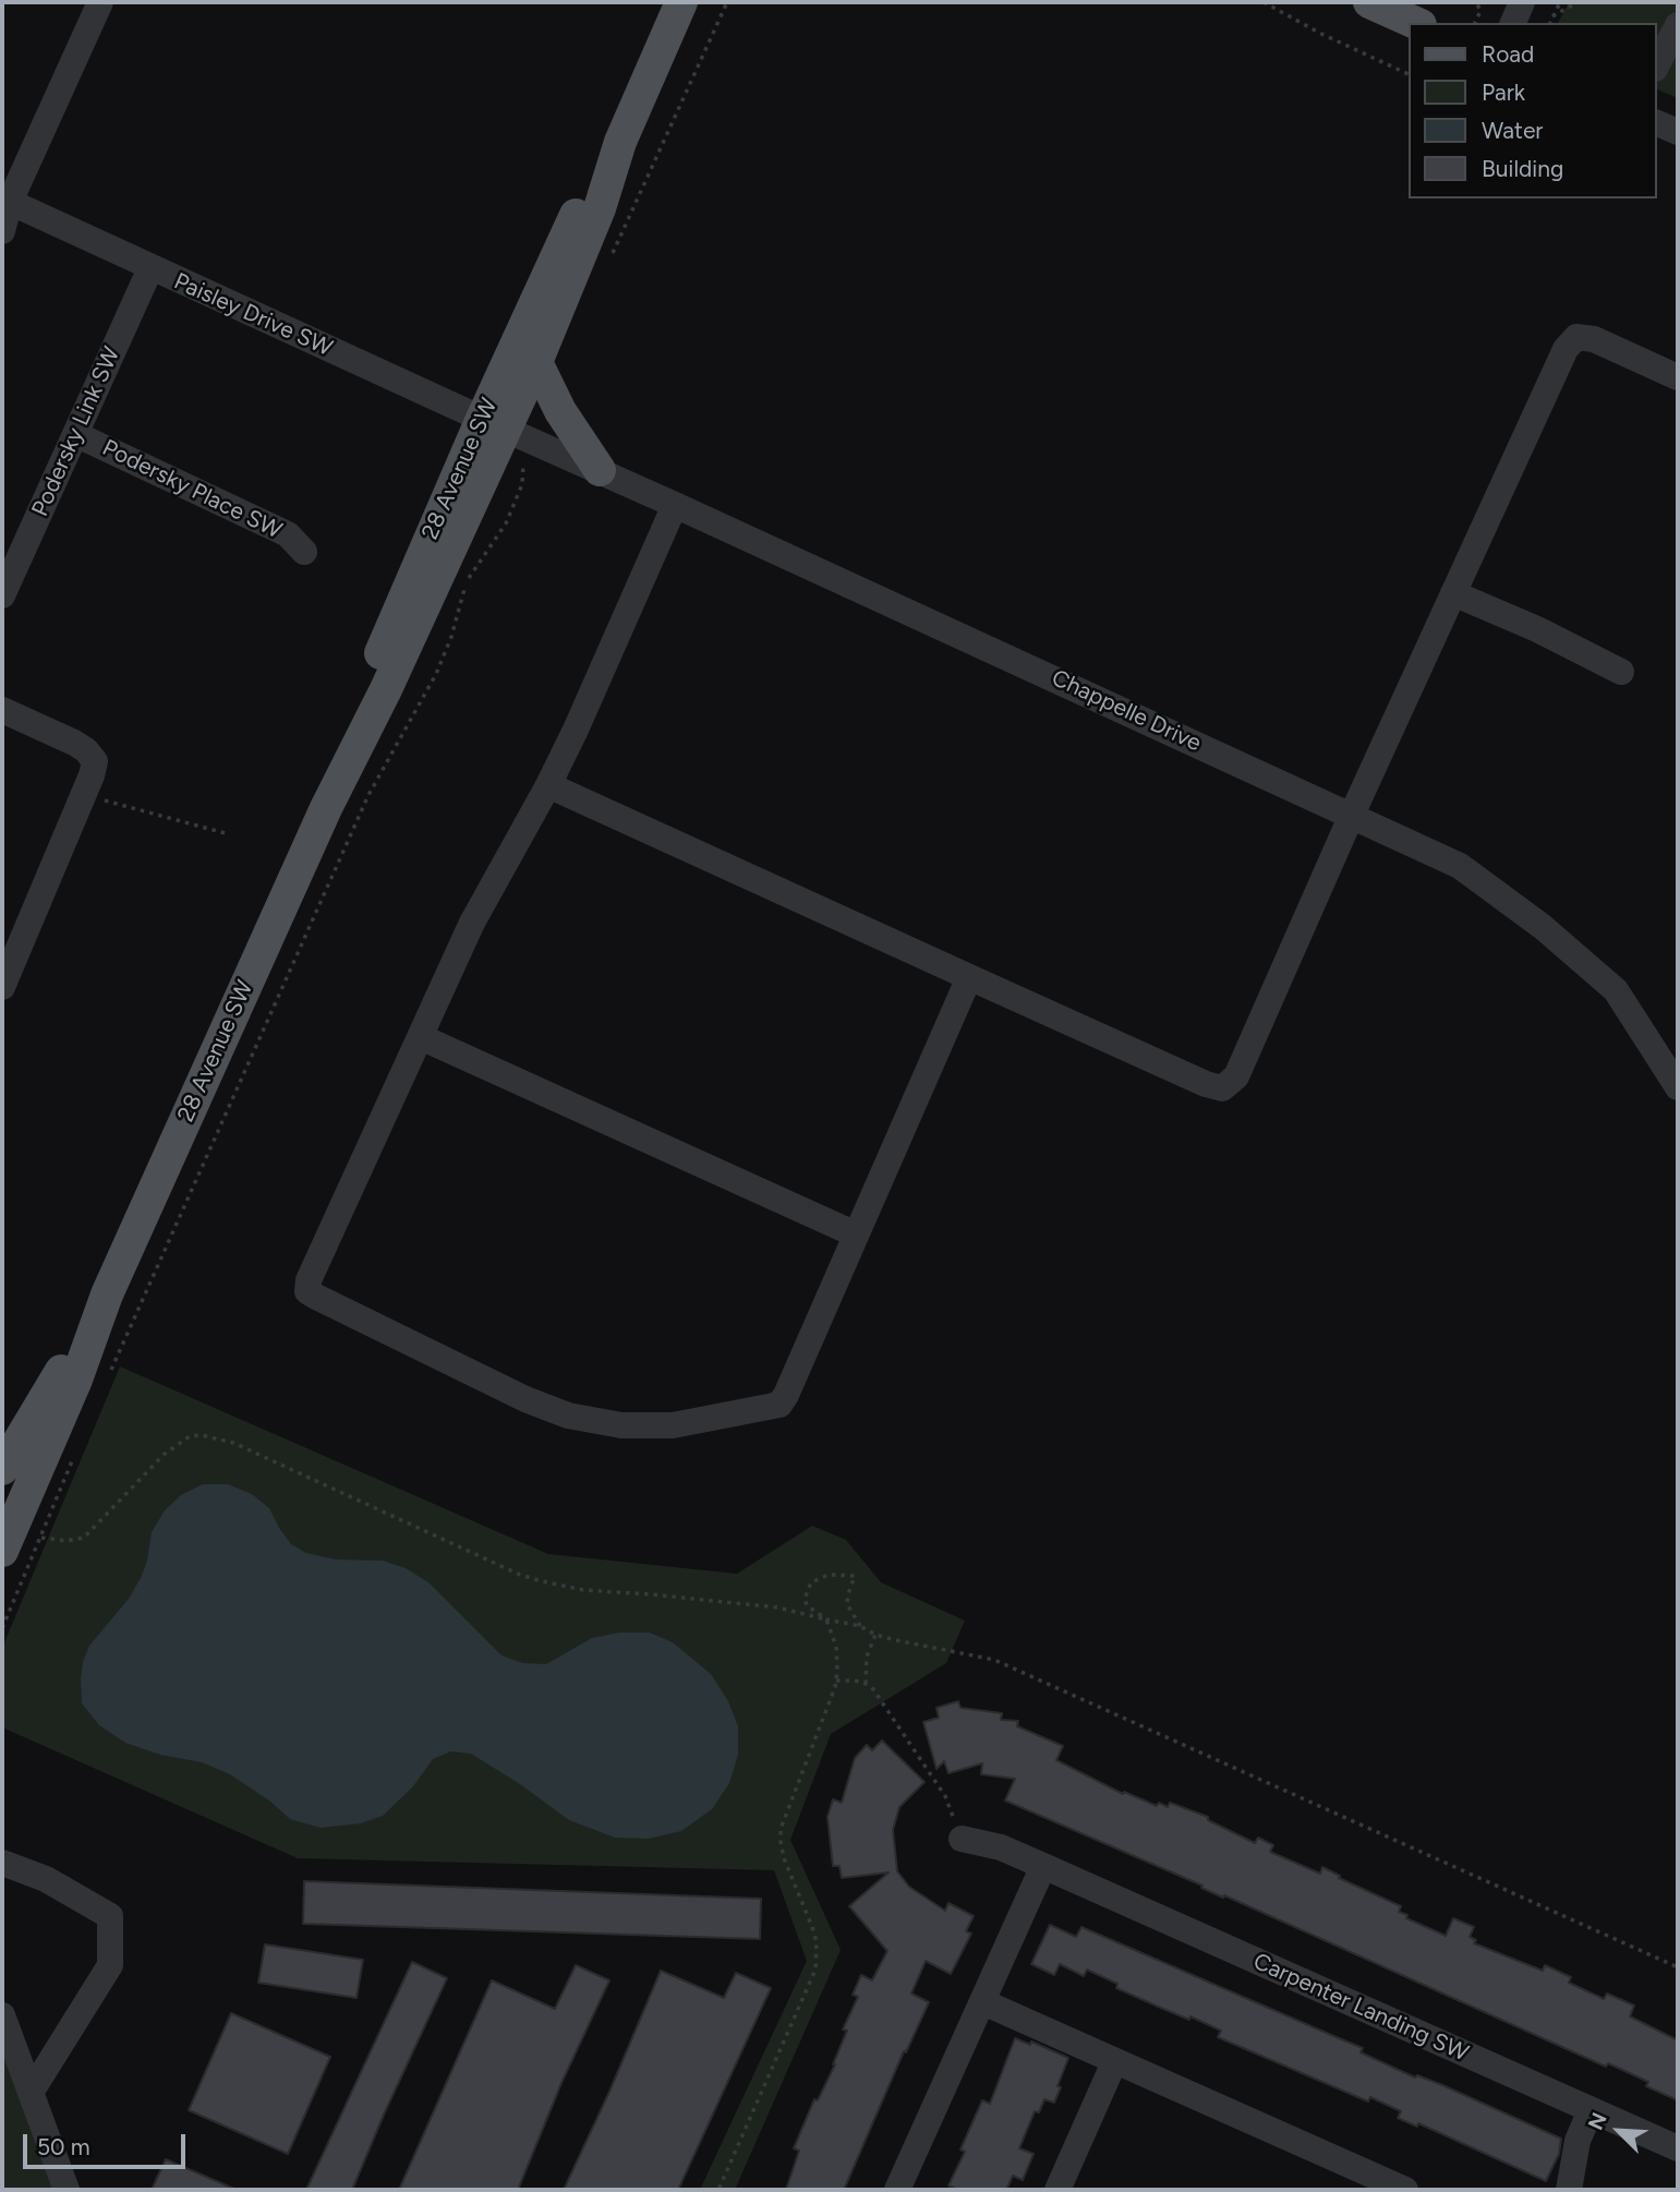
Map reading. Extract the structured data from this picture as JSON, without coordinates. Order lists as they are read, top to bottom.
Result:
{
  "streets": {
    "main road": ["28 Avenue SW"],
    "street": [
      "Paisley Drive SW",
      "Podersky Link SW",
      "Podersky Place SW",
      "Chappelle Drive",
      "Carpenter Landing SW"
    ]
  },
  "crossings": [
    ["Paisley Drive SW", "Podersky Link SW"],
    ["Paisley Drive SW", "28 Avenue SW"],
    ["Paisley Drive SW", "Chappelle Drive"],
    ["Podersky Link SW", "Podersky Place SW"],
    ["28 Avenue SW", "Chappelle Drive"]
  ],
  "legend": [
    "Road",
    "Park",
    "Water",
    "Building"
  ],
  "scale_bar": "50 m",
  "north": "top left"
}
